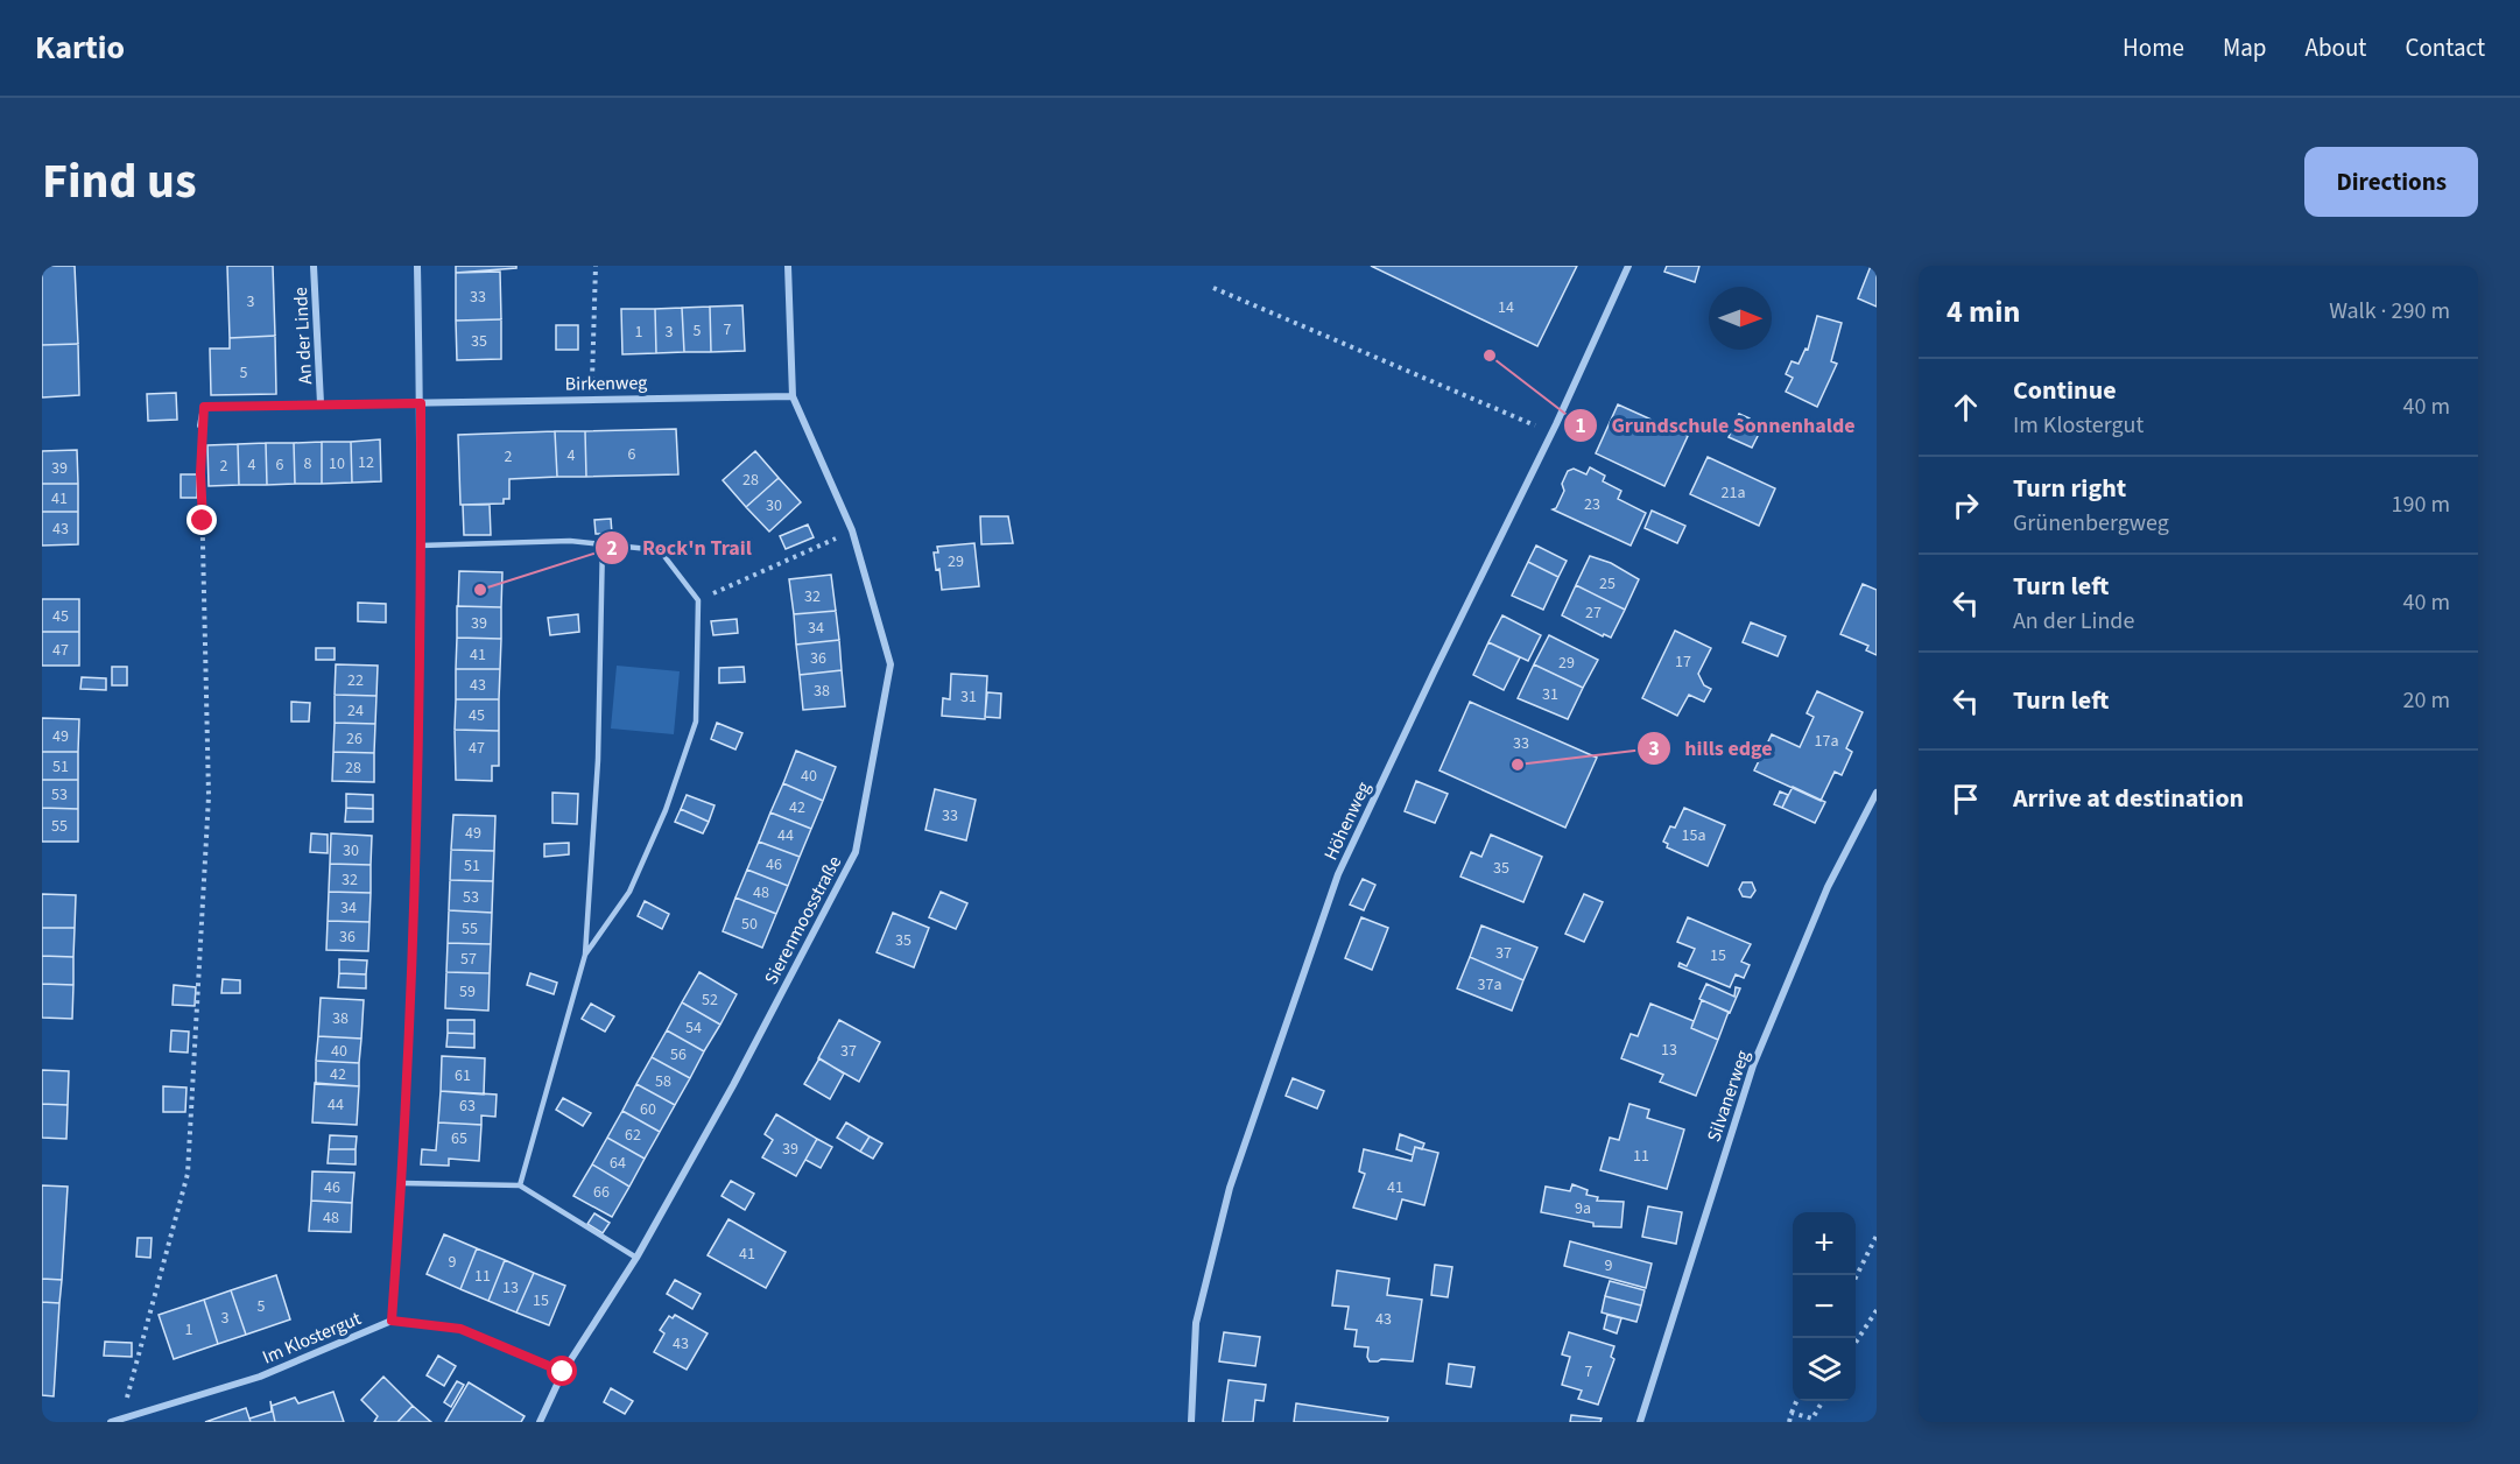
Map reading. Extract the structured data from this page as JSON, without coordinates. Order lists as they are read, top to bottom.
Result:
{
  "streets": {
    "street": [
      "An der Linde",
      "Birkenweg",
      "Höhenweg",
      "Sierenmoosstraße",
      "Silvanerweg",
      "Im Klostergut"
    ]
  },
  "crossings": [
    ["An der Linde", "Birkenweg"],
    ["Birkenweg", "Sierenmoosstraße"],
    ["Sierenmoosstraße", "Im Klostergut"]
  ],
  "places": ["Grundschule Sonnenhalde", "Rock'n Trail", "hills edge"],
  "house_numbers": [
    "33",
    "3",
    "14",
    "7",
    "5",
    "1",
    "3",
    "35",
    "5",
    "6",
    "4",
    "2",
    "12",
    "8",
    "10",
    "4",
    "6",
    "2",
    "39",
    "28",
    "21a",
    "41",
    "23",
    "30",
    "43",
    "29",
    "25",
    "32",
    "27",
    "45",
    "39",
    "34",
    "47",
    "41",
    "36",
    "17",
    "29",
    "22",
    "43",
    "38",
    "31",
    "31",
    "24",
    "45",
    "49",
    "26",
    "17a",
    "33",
    "47",
    "51",
    "28",
    "40",
    "53",
    "42",
    "33",
    "55",
    "49",
    "44",
    "15a",
    "30",
    "46",
    "51",
    "35",
    "32",
    "48",
    "53",
    "34",
    "50",
    "55",
    "36",
    "35",
    "37",
    "15",
    "57",
    "37a",
    "59",
    "52",
    "38",
    "54",
    "13",
    "40",
    "37",
    "56",
    "42",
    "61",
    "58",
    "44",
    "63",
    "60",
    "62",
    "65",
    "39",
    "11",
    "64",
    "46",
    "41",
    "66",
    "9a",
    "48",
    "41",
    "9",
    "9",
    "11",
    "13",
    "15",
    "5",
    "3",
    "43",
    "1",
    "43",
    "7"
  ],
  "north": "right",
  "page": {
    "header": "Kartio",
    "nav": [
      "Home",
      "Map",
      "About",
      "Contact"
    ],
    "title": "Find us",
    "buttons": "Directions",
    "heading": ["4 min", "Walk · 290 m"],
    "list": [
      ["Continue", "Im Klostergut", "40 m"],
      ["Turn right", "Grünenbergweg", "190 m"],
      ["Turn left", "An der Linde", "40 m"],
      ["Turn left", "20 m"],
      "Arrive at destination"
    ],
    "map_buttons": ["+", "−"]
  }
}
